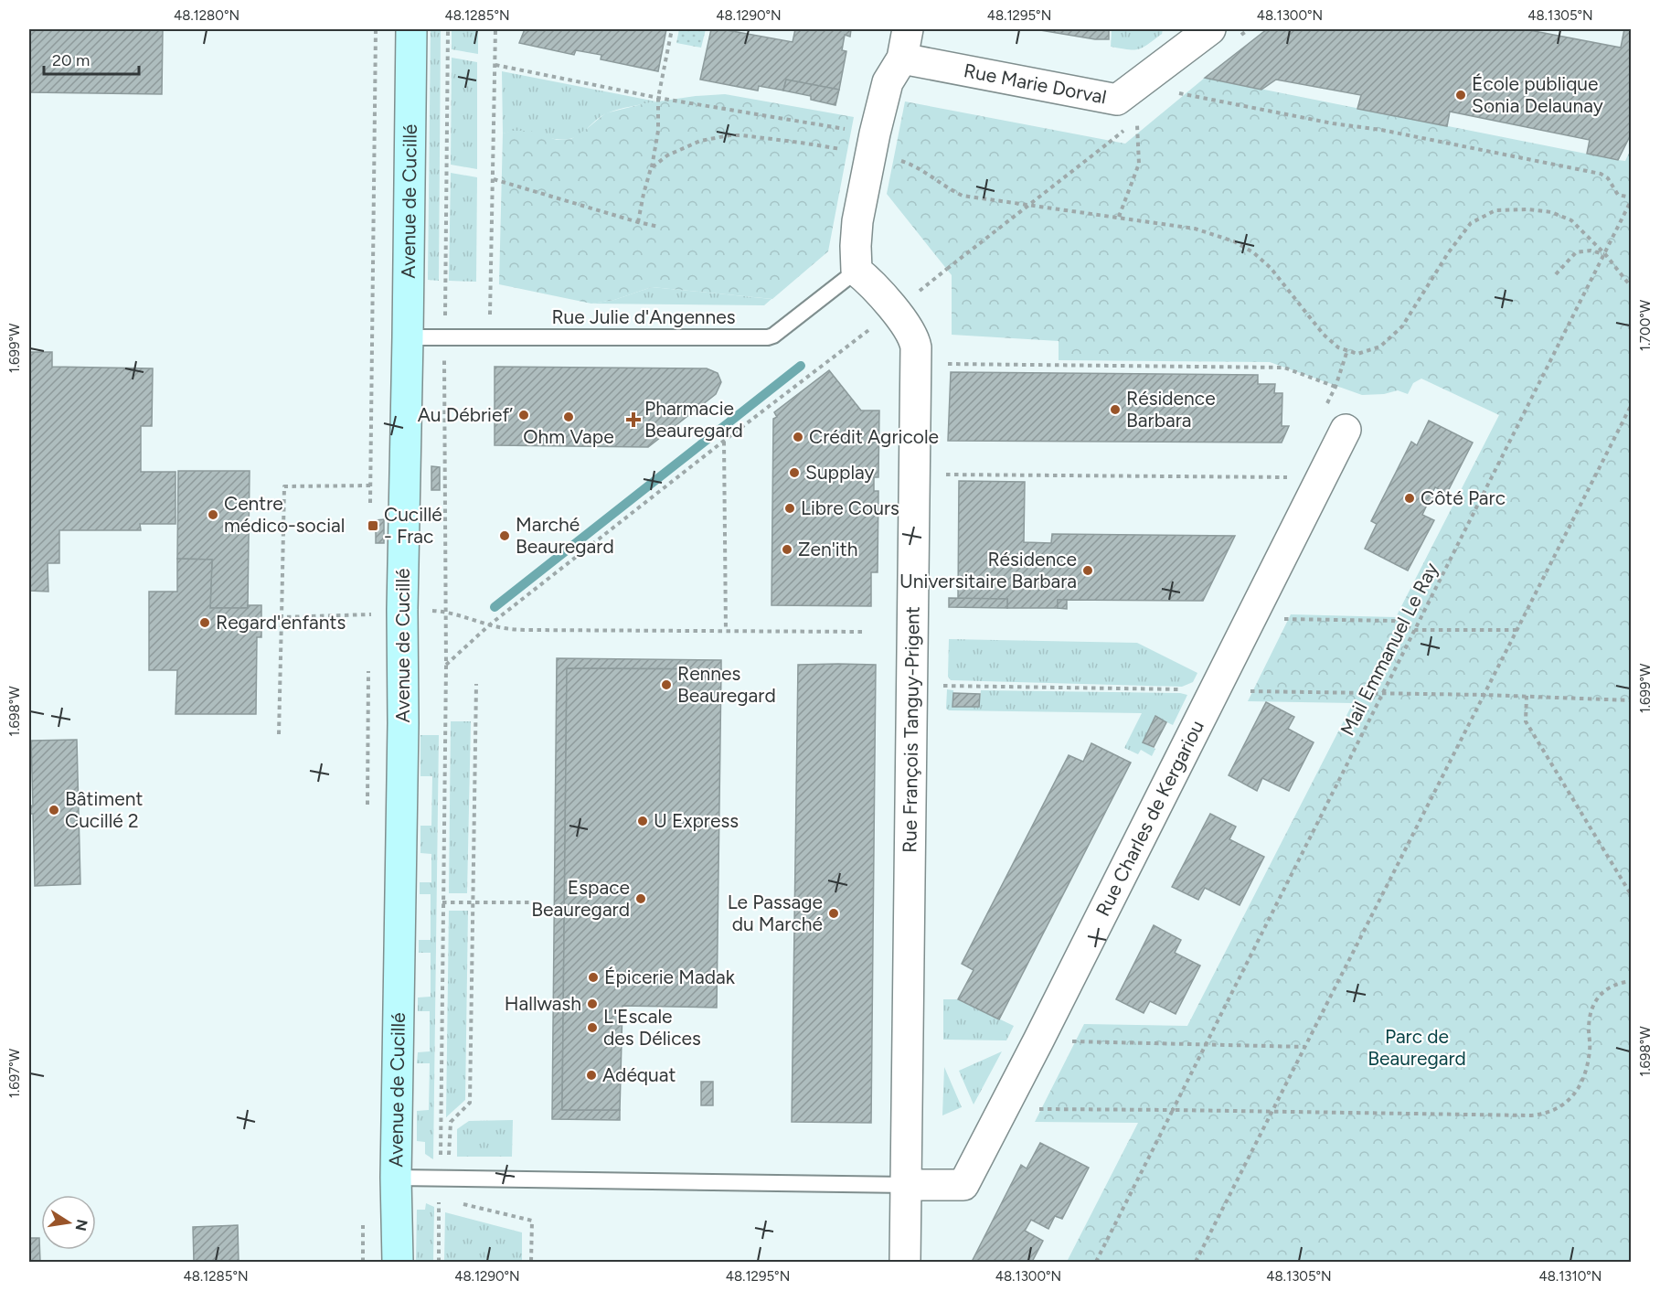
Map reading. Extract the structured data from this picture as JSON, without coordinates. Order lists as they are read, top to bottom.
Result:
{
  "streets": {
    "street": [
      "Rue Marie Dorval",
      "Avenue de Cucillé",
      "Rue François Tanguy-Prigent",
      "Rue Charles de Kergariou"
    ],
    "lane": ["Rue Julie d'Angennes"],
    "path": ["Mail Emmanuel Le Ray"]
  },
  "crossings": [
    ["Avenue de Cucillé", "Rue Julie d'Angennes"],
    ["Rue Julie d'Angennes", "Rue François Tanguy-Prigent"],
    ["Rue François Tanguy-Prigent", "Rue Charles de Kergariou"]
  ],
  "parks": ["Parc de Beauregard"],
  "places": {
    "other": [
      "École publique Sonia Delaunay",
      "Résidence Barbara",
      "Au Débrief’",
      "Ohm Vape",
      "Crédit Agricole",
      "Supplay",
      "Côté Parc",
      "Libre Cours",
      "Centre médico-social",
      "Marché Beauregard",
      "Zen'ith",
      "Résidence Universitaire Barbara",
      "Regard'enfants",
      "Rennes Beauregard",
      "Bâtiment Cucillé 2",
      "U Express",
      "Espace Beauregard",
      "Le Passage du Marché",
      "Épicerie Madak",
      "Hallwash",
      "L'Escale des Délices",
      "Adéquat"
    ],
    "health": ["Pharmacie Beauregard"],
    "transit": ["Cucillé - Frac"]
  },
  "scale_bar": "20 m",
  "north": "right",
  "coordinates": [
    "48.1280°N",
    "48.1285°N",
    "48.1290°N",
    "48.1295°N",
    "48.1300°N",
    "48.1305°N",
    "1.700°W",
    "1.699°W",
    "1.698°W",
    "1.697°W",
    "48.1310°N"
  ]
}
